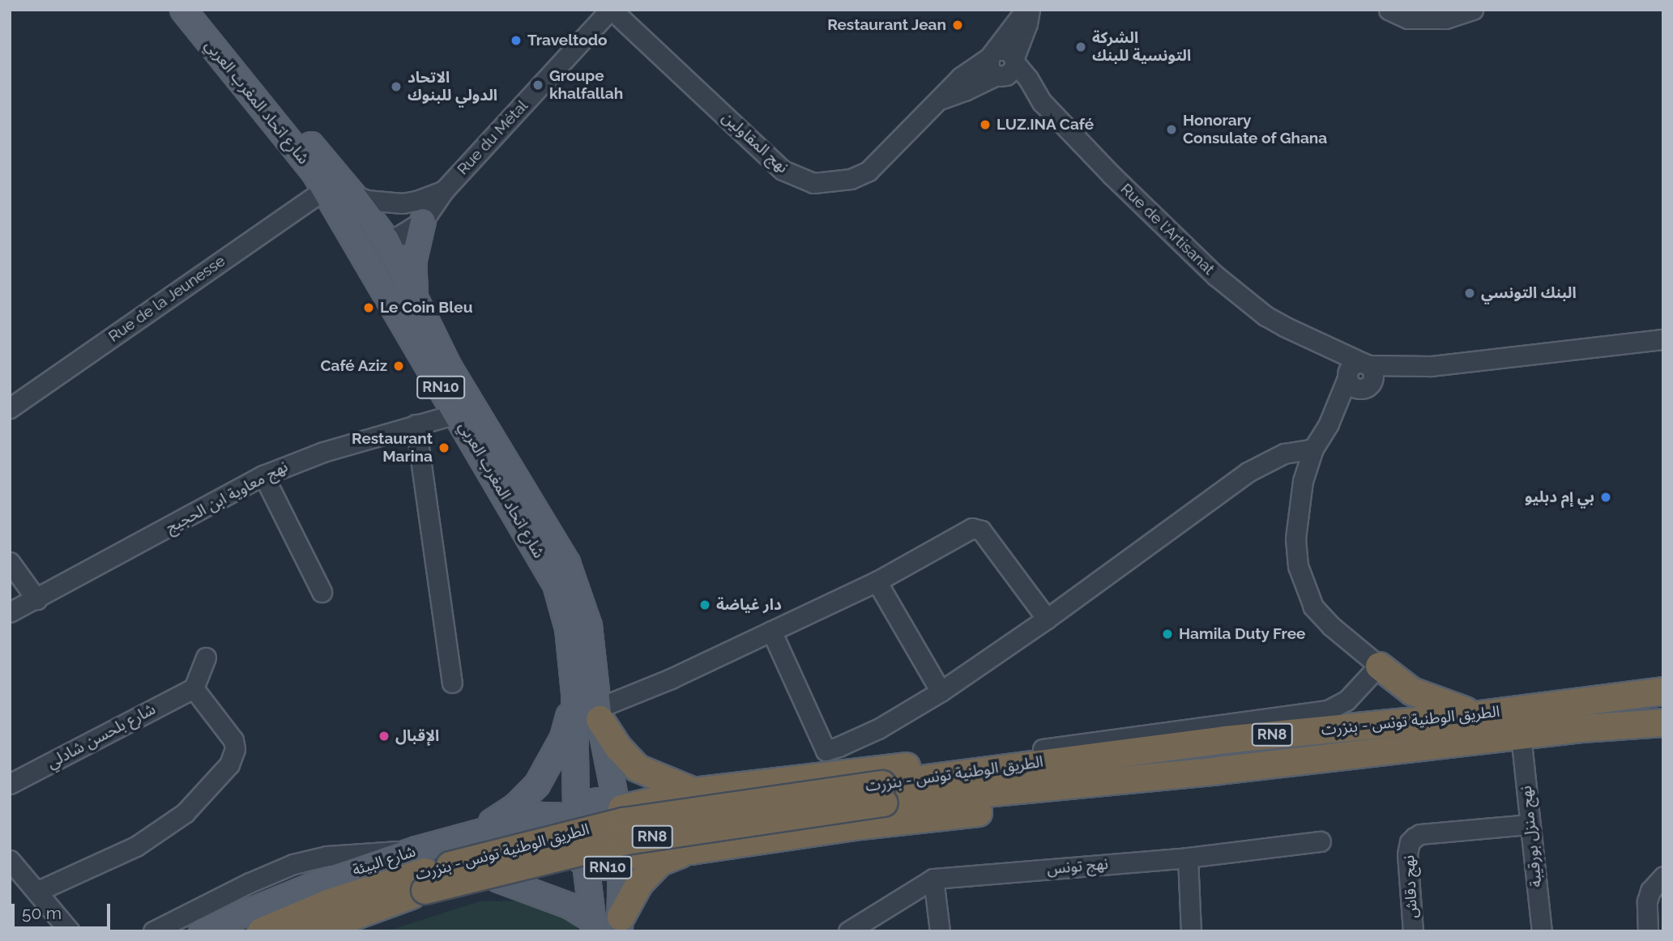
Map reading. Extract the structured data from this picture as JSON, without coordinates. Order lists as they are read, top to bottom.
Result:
{
  "streets": {
    "highway": ["الطريق الوطنية تونس - بنزرت", "RN8"],
    "main road": ["شارع اتحاد المغرب العربي", "RN10", "شارع البيئة"],
    "street": [
      "Rue du Métal",
      "نهج المقاولين",
      "Rue de l'Artisanat",
      "Rue de la Jeunesse",
      "نهج معاوية ابن الحجيج",
      "شارع بلحسن شادلي",
      "نهج منزل بورقيبة",
      "نهج تونس",
      "نهج دقاش"
    ]
  },
  "crossings": [
    ["شارع اتحاد المغرب العربي", "Rue du Métal"],
    ["شارع اتحاد المغرب العربي", "Rue de la Jeunesse"],
    ["شارع اتحاد المغرب العربي", "RN10"],
    ["شارع اتحاد المغرب العربي", "نهج معاوية ابن الحجيج"],
    ["شارع اتحاد المغرب العربي", "شارع البيئة"],
    ["Rue du Métal", "نهج المقاولين"],
    ["نهج المقاولين", "Rue de l'Artisanat"],
    ["RN10", "شارع البيئة"],
    ["الطريق الوطنية تونس - بنزرت", "RN8"],
    ["الطريق الوطنية تونس - بنزرت", "نهج منزل بورقيبة"],
    ["الطريق الوطنية تونس - بنزرت", "شارع البيئة"],
    ["نهج منزل بورقيبة", "نهج دقاش"]
  ],
  "places": [
    "Restaurant Jean",
    "Traveltodo",
    "الشركة التونسية للبنك",
    "Groupe khalfallah",
    "الاتحاد الدولي للبنوك",
    "LUZ.INA Café",
    "Honorary Consulate of Ghana",
    "البنك التونسي",
    "Le Coin Bleu",
    "Café Aziz",
    "Restaurant Marina",
    "بي إم دبليو",
    "دار غياضة",
    "Hamila Duty Free",
    "الإقبال"
  ],
  "scale_bar": "50 m"
}
